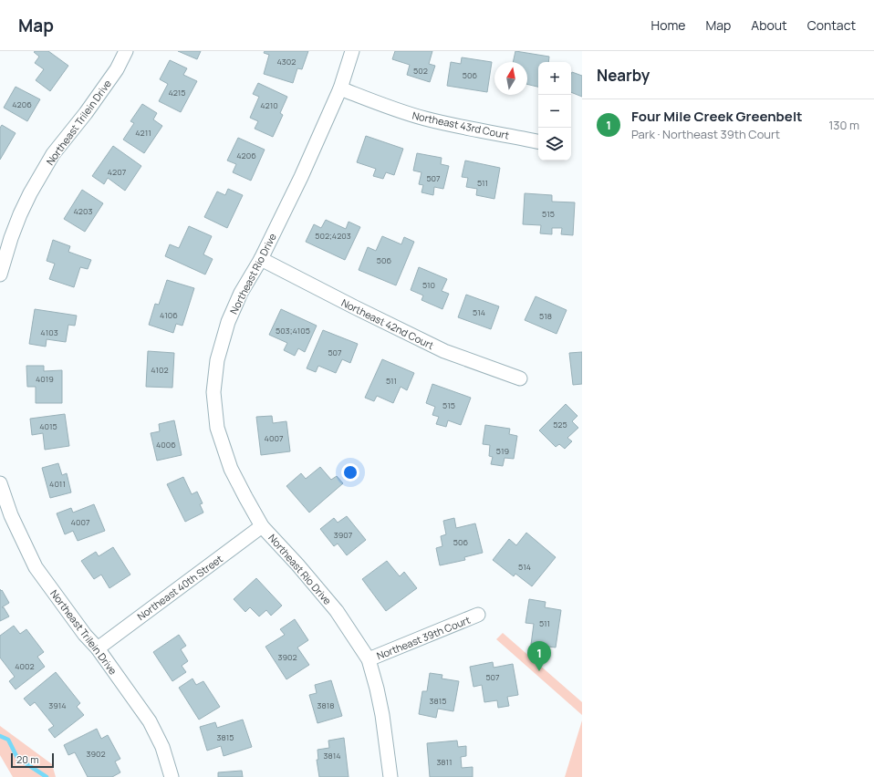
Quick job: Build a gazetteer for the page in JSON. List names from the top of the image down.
{
  "streets": {
    "street": [
      "Northeast Trilein Drive",
      "Northeast 43rd Court",
      "Northeast Rio Drive",
      "Northeast 42nd Court",
      "Northeast 40th Street",
      "Northeast 39th Court"
    ]
  },
  "crossings": [
    ["Northeast Trilein Drive", "Northeast 40th Street"],
    ["Northeast 43rd Court", "Northeast Rio Drive"],
    ["Northeast Rio Drive", "Northeast 42nd Court"],
    ["Northeast Rio Drive", "Northeast 40th Street"],
    ["Northeast Rio Drive", "Northeast 39th Court"]
  ],
  "house_numbers": [
    "4302",
    "502",
    "506",
    "4215",
    "4206",
    "4210",
    "4211",
    "4206",
    "4207",
    "507",
    "511",
    "4203",
    "515",
    "502;4203",
    "506",
    "510",
    "514",
    "4106",
    "518",
    "503;4105",
    "4103",
    "507",
    "4102",
    "4019",
    "511",
    "515",
    "525",
    "4015",
    "4007",
    "4006",
    "519",
    "4011",
    "4007",
    "3907",
    "506",
    "514",
    "511",
    "3902",
    "4002",
    "507",
    "3815",
    "3914",
    "3818",
    "3815",
    "3902",
    "3814",
    "3811"
  ],
  "scale_bar": "20 m",
  "north": "top",
  "page": {
    "header": "Map",
    "nav": [
      "Home",
      "Map",
      "About",
      "Contact"
    ],
    "heading": "Nearby",
    "map_buttons": ["+", "−"],
    "list": [
      {
        "mark": "1",
        "name": "Four Mile Creek Greenbelt",
        "note": "Park · Northeast 39th Court",
        "value": "130 m"
      }
    ],
    "pins": "1",
    "scale": "20 m"
  }
}
